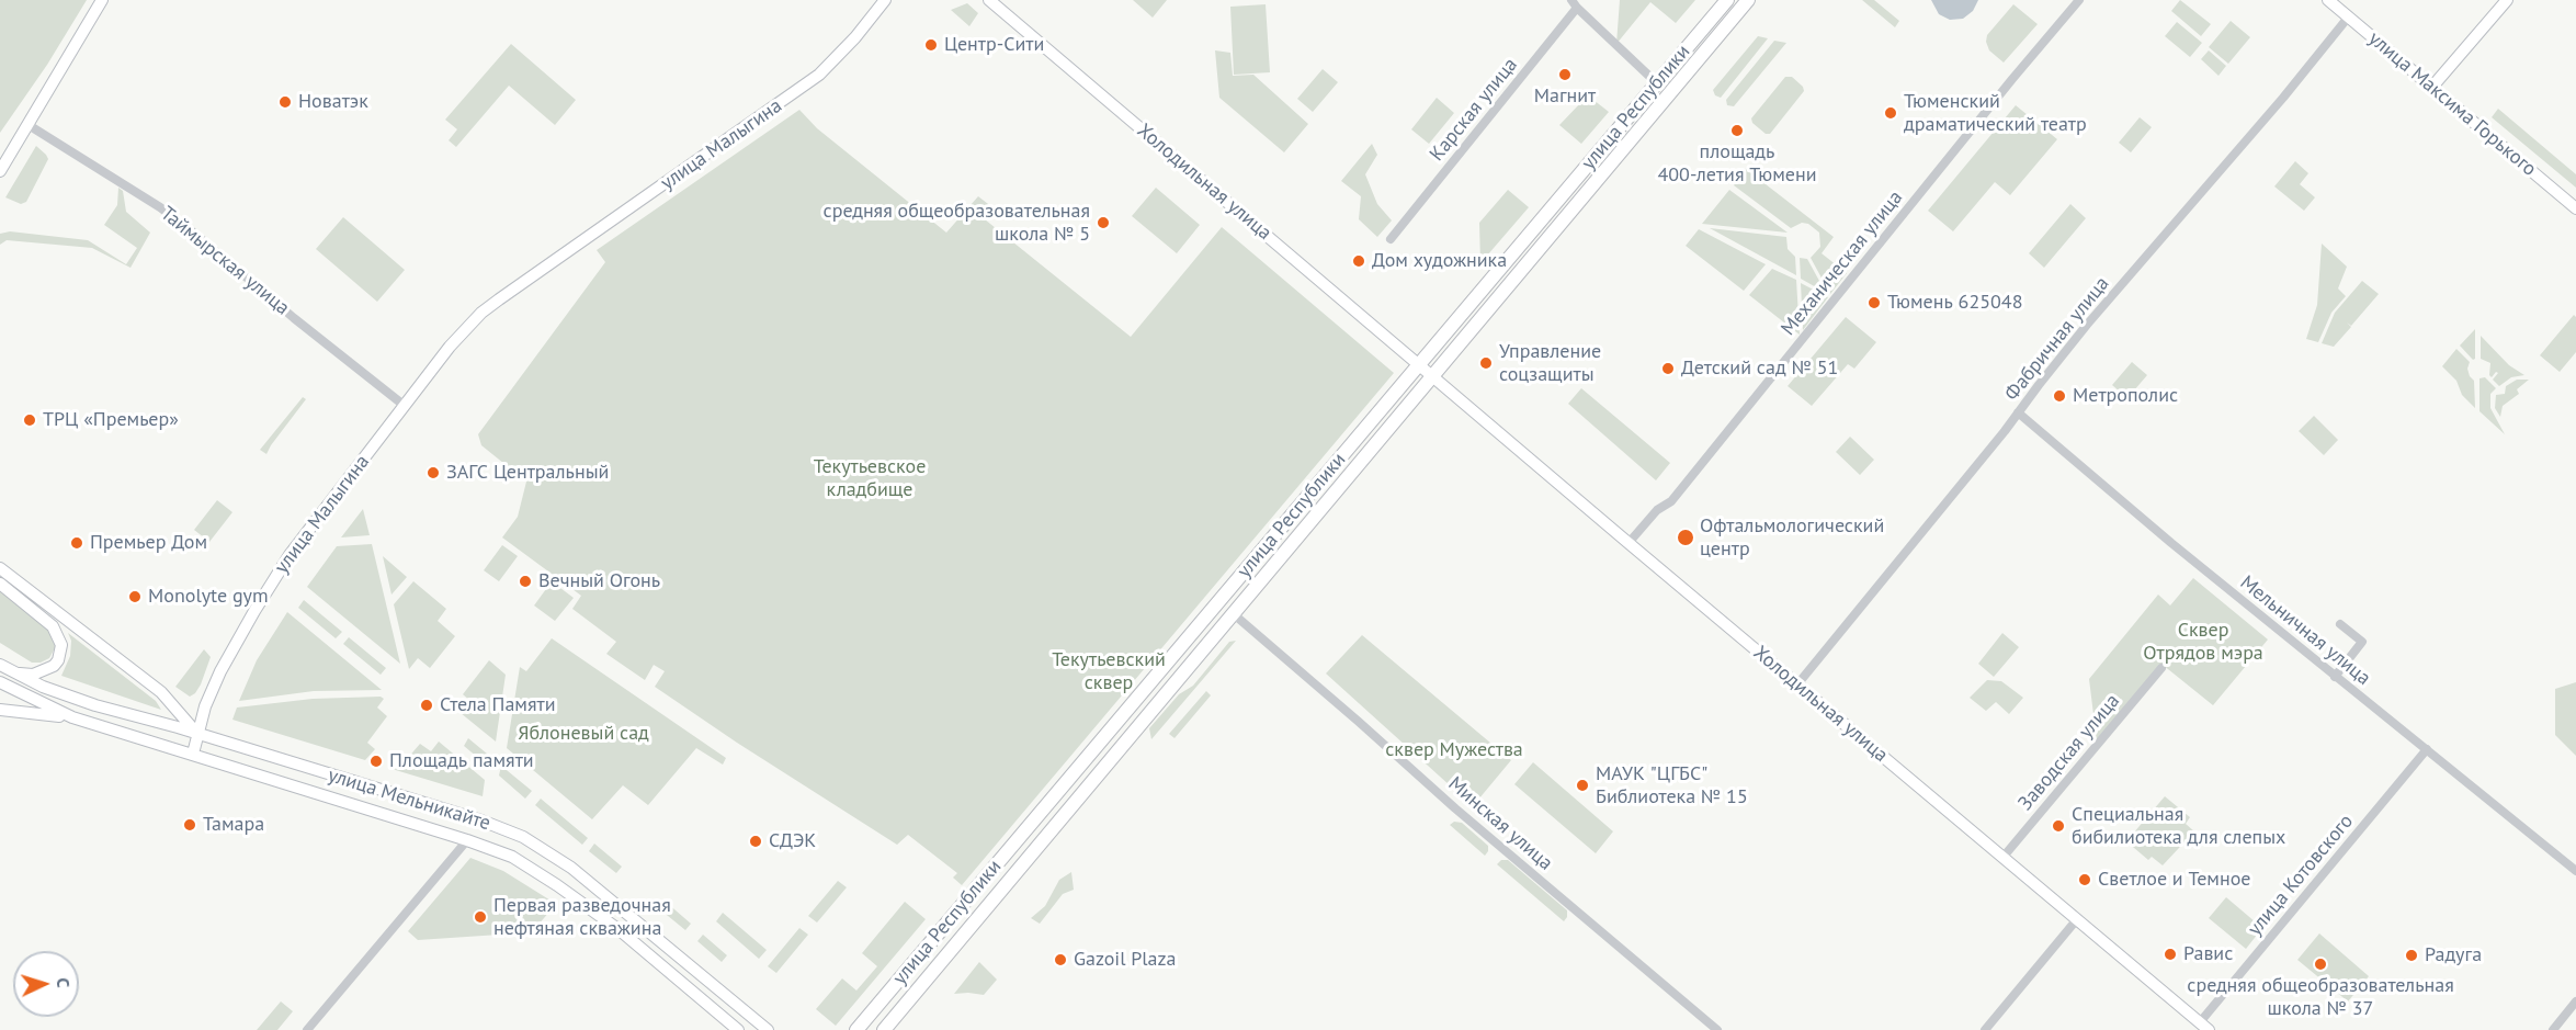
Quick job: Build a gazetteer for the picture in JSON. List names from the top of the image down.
{
  "streets": {
    "main road": ["улица Республики"],
    "street": [
      "улица Максима Горького",
      "Карская улица",
      "улица Малыгина",
      "Холодильная улица",
      "Таймырская улица",
      "Механическая улица",
      "Фабричная улица",
      "Мельничная улица",
      "Заводская улица",
      "улица Мельникайте",
      "Минская улица",
      "улица Котовского"
    ]
  },
  "crossings": [
    ["улица Максима Горького", "Фабричная улица"],
    ["улица Республики", "Холодильная улица"],
    ["улица Республики", "Минская улица"],
    ["улица Малыгина", "Таймырская улица"],
    ["улица Малыгина", "улица Мельникайте"],
    ["Холодильная улица", "Механическая улица"],
    ["Холодильная улица", "Фабричная улица"],
    ["Холодильная улица", "Заводская улица"],
    ["Холодильная улица", "улица Котовского"],
    ["Фабричная улица", "Мельничная улица"],
    ["Мельничная улица", "улица Котовского"]
  ],
  "parks": [
    "Текутьевское кладбище",
    "Сквер Отрядов мэра",
    "Текутьевский сквер",
    "Яблоневый сад",
    "сквер Мужества"
  ],
  "places": [
    "Центр-Сити",
    "Магнит",
    "Новатэк",
    "Тюменский драматический театр",
    "площадь 400-летия Тюмени",
    "средняя общеобразовательная школа № 5",
    "Дом художника",
    "Тюмень 625048",
    "Управление соцзащиты",
    "Детский сад № 51",
    "Метрополис",
    "ТРЦ «Премьер»",
    "ЗАГС Центральный",
    "Офтальмологический центр",
    "Премьер Дом",
    "Вечный Огонь",
    "Monolyte gym",
    "Стела Памяти",
    "Площадь памяти",
    "МАУК \"ЦГБС\" Библиотека № 15",
    "Тамара",
    "Специальная бибилиотека для слепых",
    "СДЭК",
    "Светлое и Темное",
    "Первая разведочная нефтяная скважина",
    "Равис",
    "Радуга",
    "Gazoil Plaza",
    "средняя общеобразовательная школа № 37"
  ],
  "north": "right"
}
